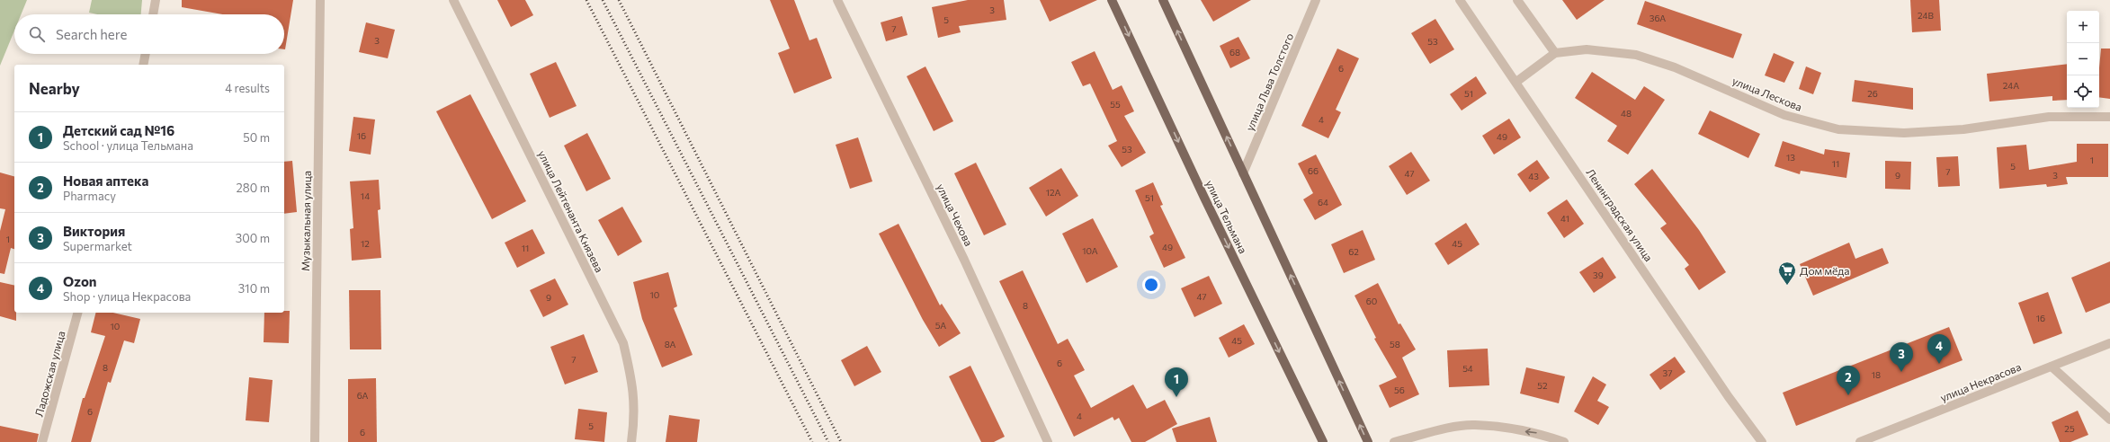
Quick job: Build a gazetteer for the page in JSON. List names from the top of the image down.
{
  "streets": {
    "main road": ["улица Тельмана"],
    "street": [
      "улица Льва Толстого",
      "улица Лескова",
      "улица Лейтенанта Князева",
      "улица Чехова",
      "Ленинградская улица",
      "Музыкальная улица",
      "Ладожская улица",
      "улица Некрасова"
    ]
  },
  "places": {
    "supermarket": ["Дом мёда"]
  },
  "house_numbers": [
    "3",
    "24В",
    "36А",
    "5",
    "7",
    "3",
    "53",
    "68",
    "6",
    "24А",
    "51",
    "26",
    "55",
    "48",
    "4",
    "16",
    "49",
    "53",
    "13",
    "1",
    "11",
    "5",
    "66",
    "7",
    "47",
    "9",
    "3",
    "43",
    "12А",
    "14",
    "51",
    "64",
    "41",
    "1",
    "12",
    "45",
    "49",
    "11",
    "10А",
    "62",
    "39",
    "10",
    "47",
    "9",
    "60",
    "8",
    "16",
    "5А",
    "10",
    "45",
    "8А",
    "58",
    "7",
    "6",
    "8",
    "54",
    "37",
    "18",
    "52",
    "56",
    "6А",
    "6",
    "4",
    "5",
    "25",
    "6"
  ],
  "page": {
    "map_buttons": ["+", "−"],
    "search": "Search here",
    "heading": ["Nearby", "4 results"],
    "list": [
      {
        "mark": "1",
        "name": "Детский сад №16",
        "note": "School · улица Тельмана",
        "value": "50 m"
      },
      {
        "mark": "2",
        "name": "Новая аптека",
        "note": "Pharmacy",
        "value": "280 m"
      },
      {
        "mark": "3",
        "name": "Виктория",
        "note": "Supermarket",
        "value": "300 m"
      },
      {
        "mark": "4",
        "name": "Ozon",
        "note": "Shop · улица Некрасова",
        "value": "310 m"
      }
    ],
    "pins": [
      "4",
      "3",
      "2",
      "1"
    ]
  }
}
